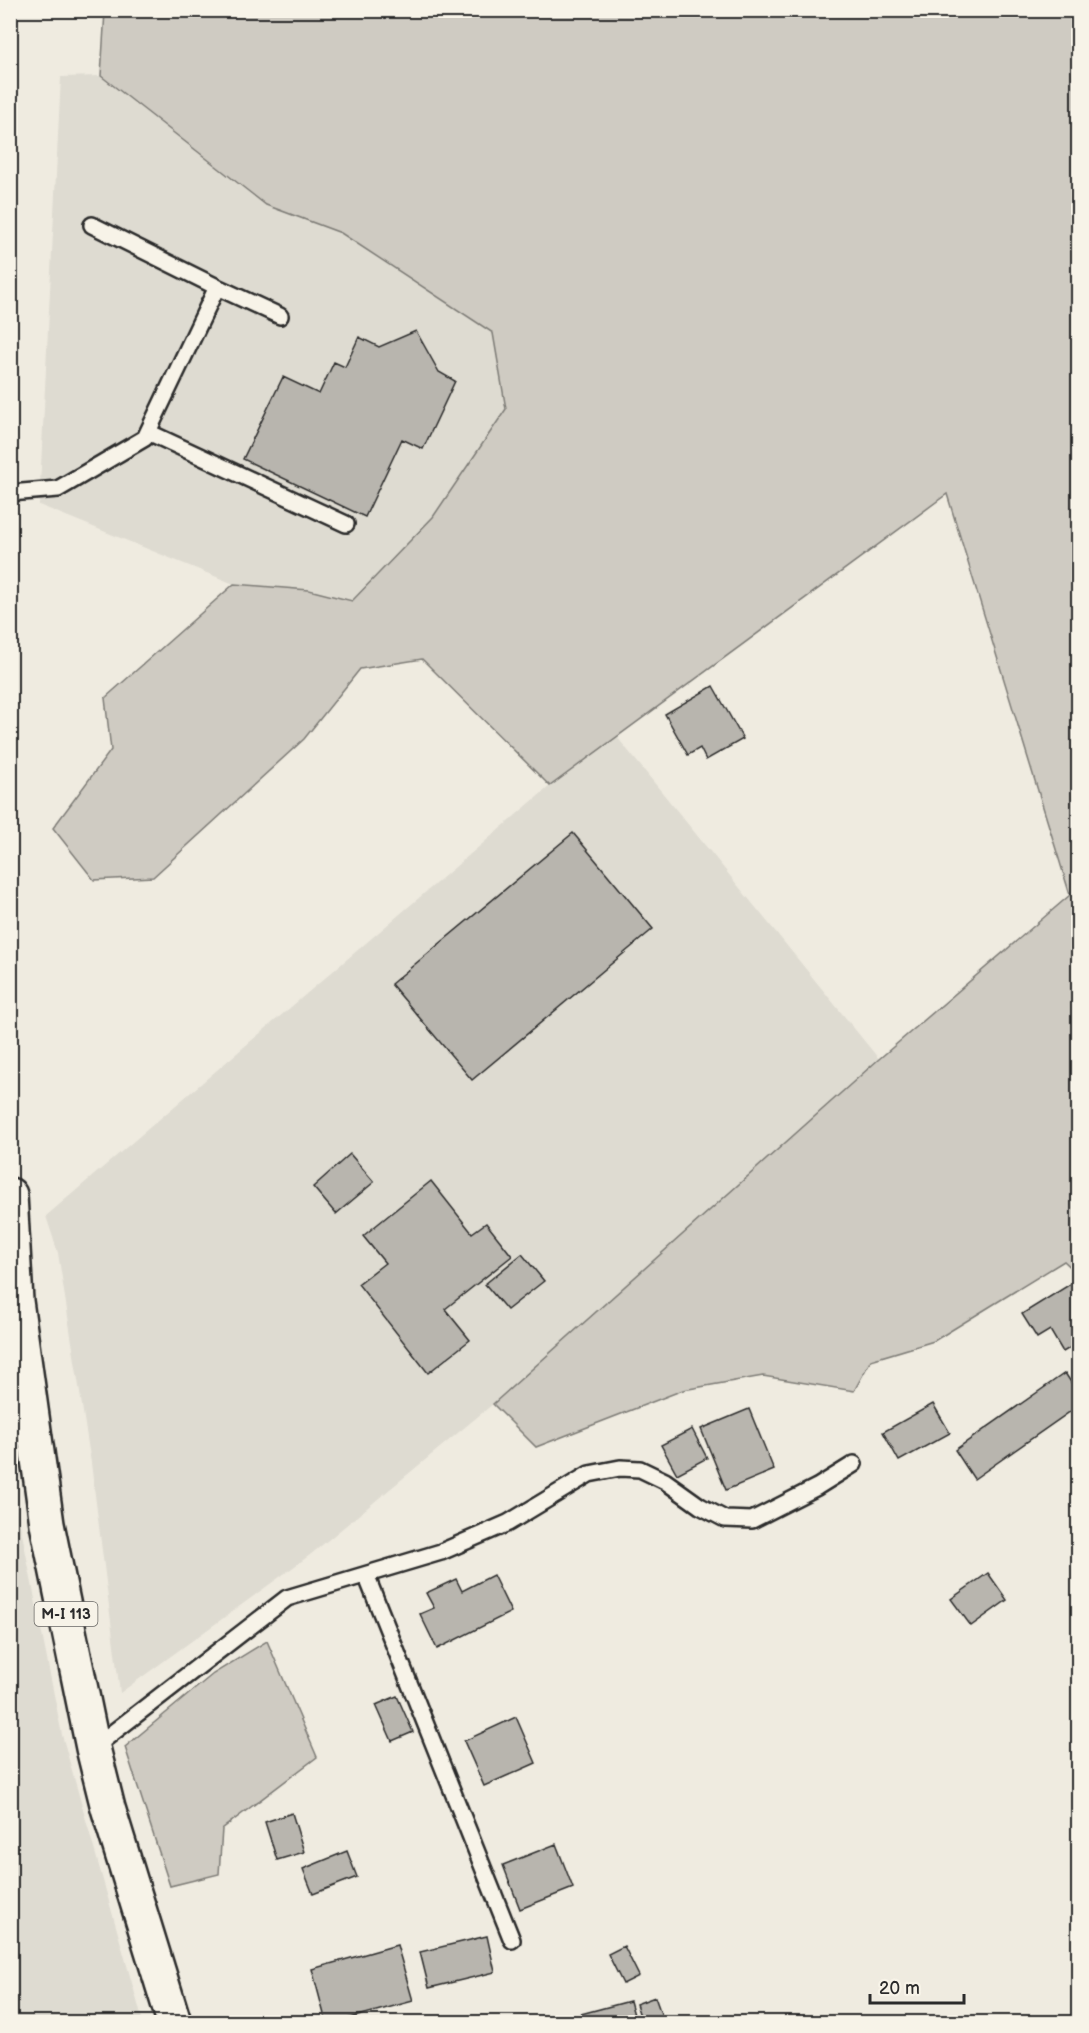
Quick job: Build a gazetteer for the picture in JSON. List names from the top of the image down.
{
  "streets": {
    "main road": ["M-I 113"]
  },
  "scale_bar": "20 m"
}
